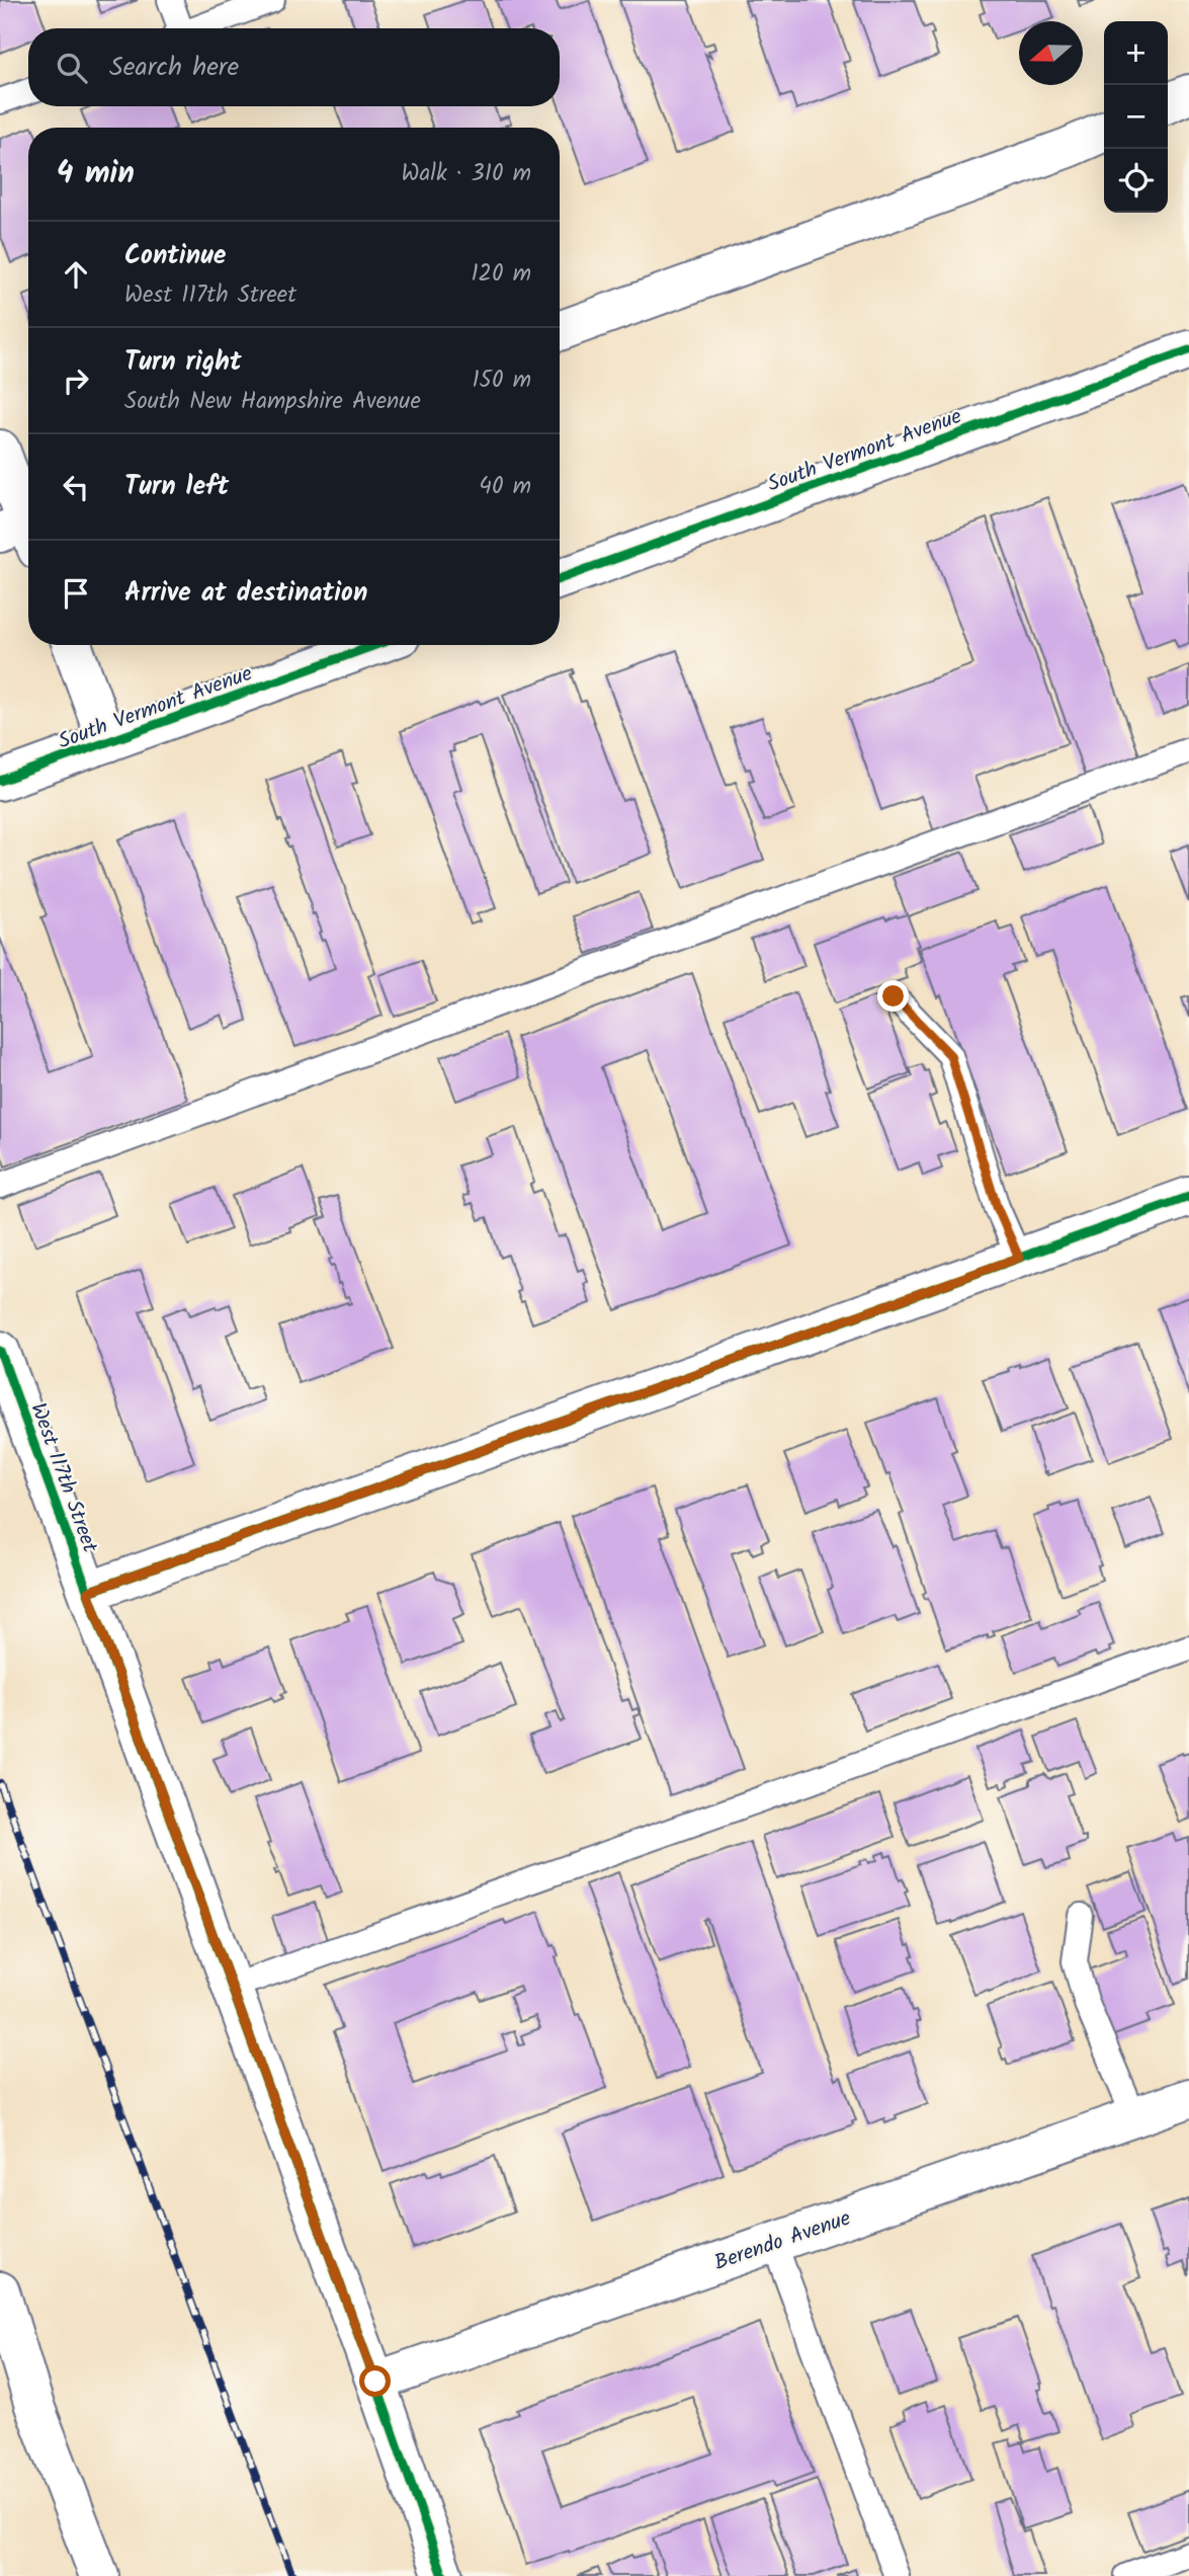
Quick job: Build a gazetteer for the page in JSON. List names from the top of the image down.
{
  "streets": {
    "main road": ["South Vermont Avenue", "West 117th Street", "Berendo Avenue"]
  },
  "crossings": [
    ["West 117th Street", "Berendo Avenue"]
  ],
  "north": "left",
  "page": {
    "map_buttons": ["+", "−"],
    "search": "Search here",
    "heading": ["4 min", "Walk · 310 m"],
    "list": [
      ["Continue", "West 117th Street", "120 m"],
      ["Turn right", "South New Hampshire Avenue", "150 m"],
      ["Turn left", "40 m"],
      "Arrive at destination"
    ]
  }
}
